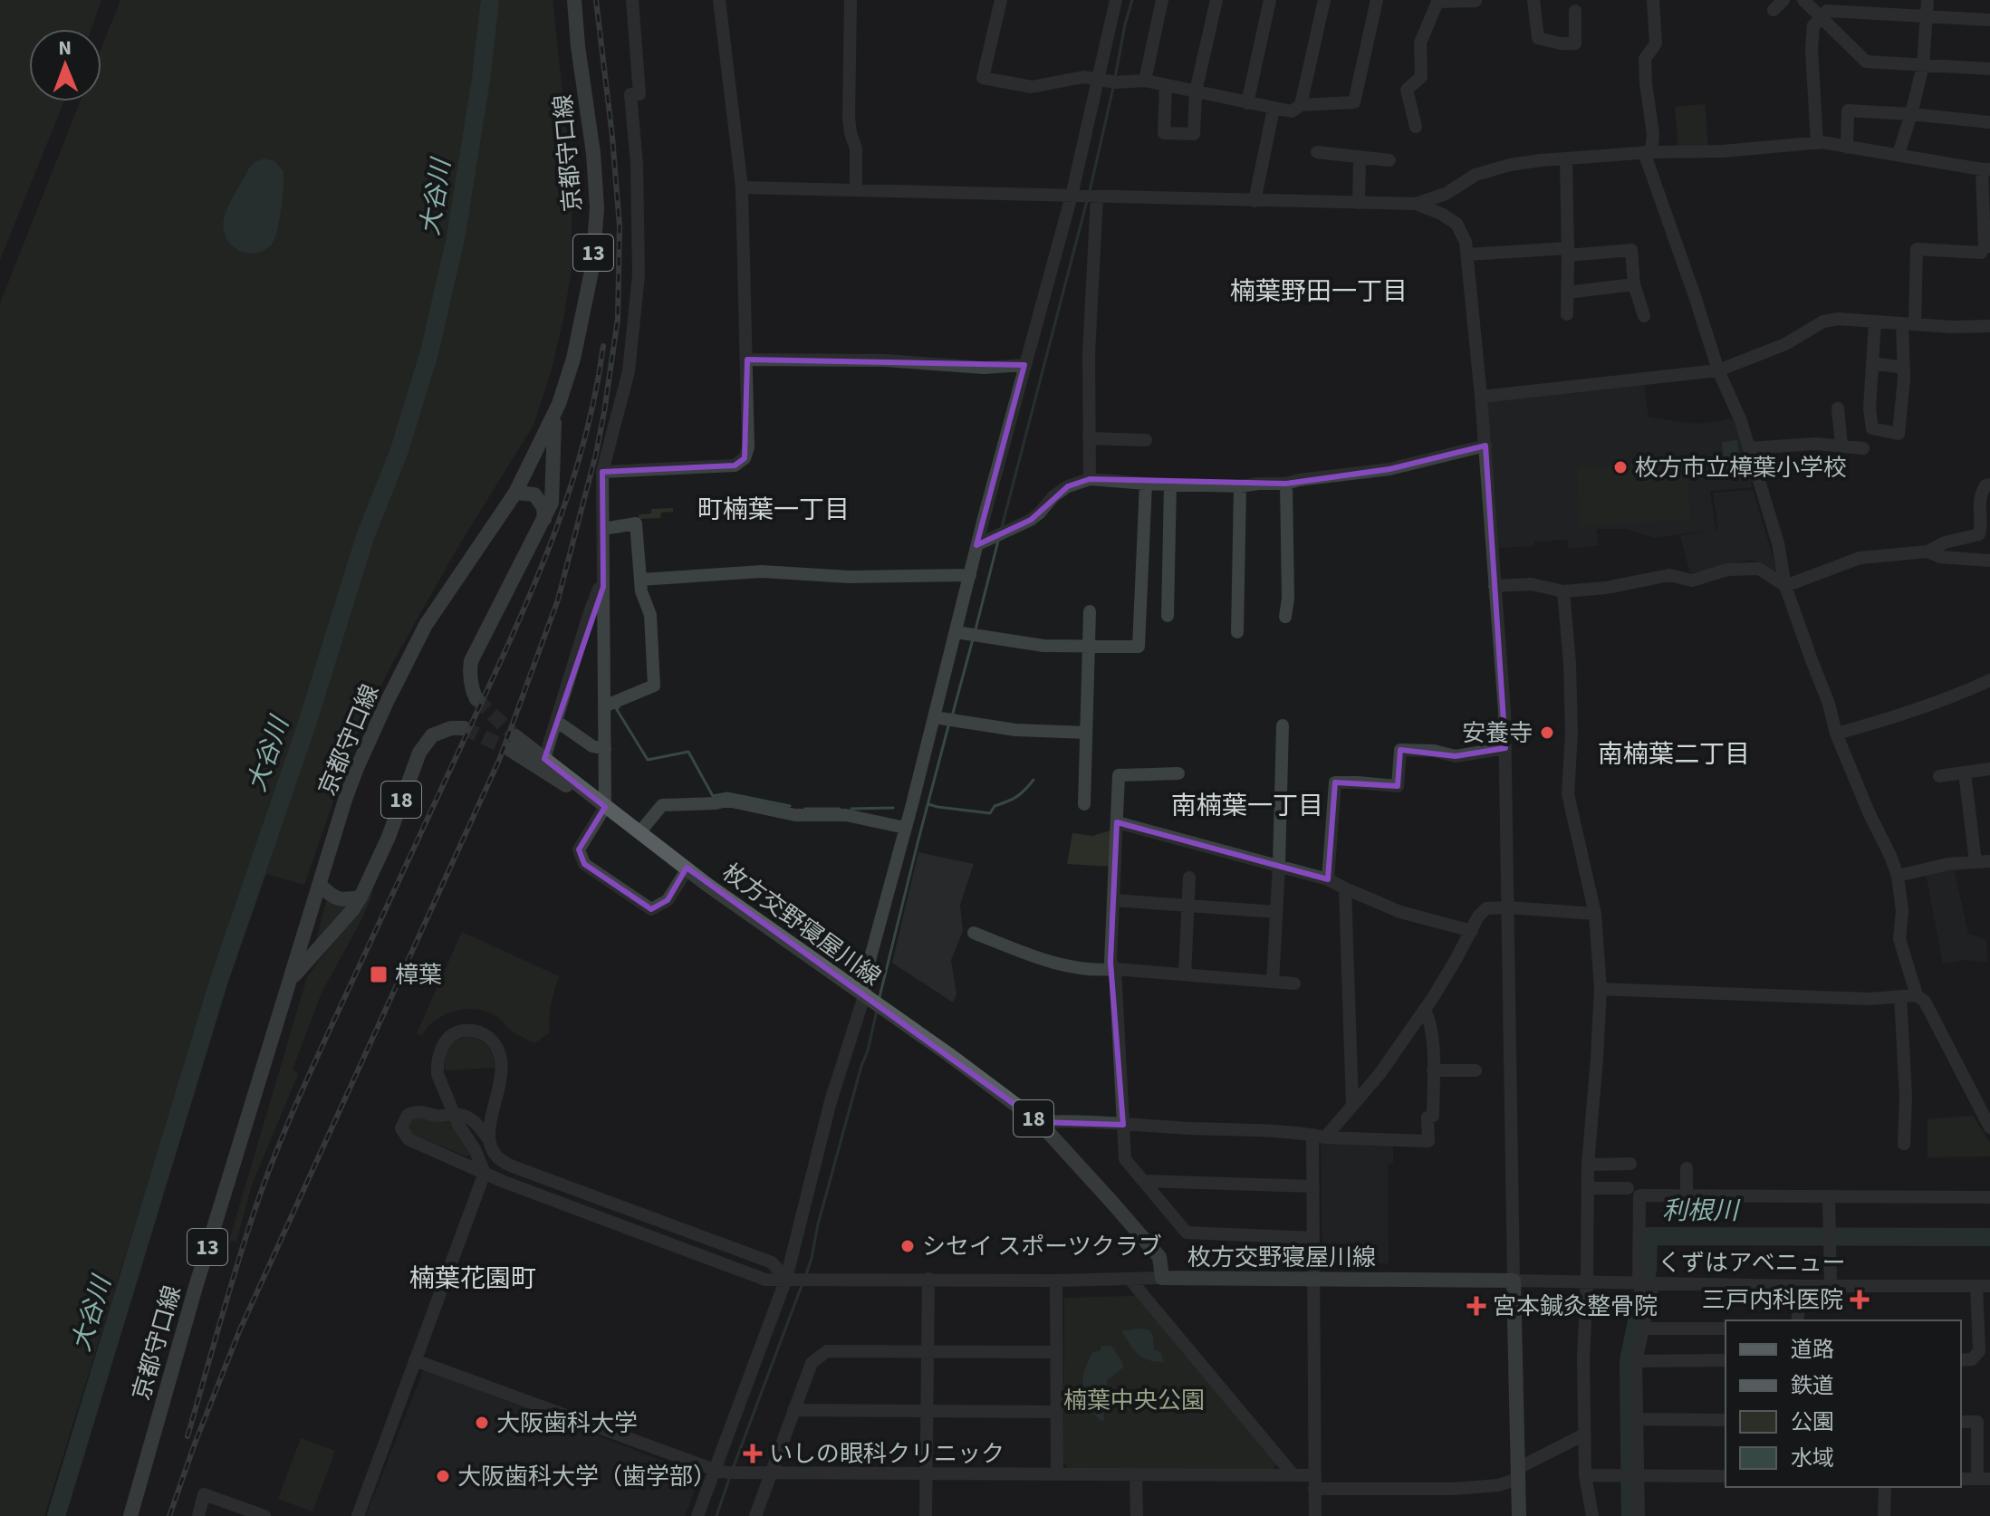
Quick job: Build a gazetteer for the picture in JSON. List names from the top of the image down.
{
  "streets": {
    "main road": [
      "京都守口線",
      "13",
      "18",
      "枚方交野寝屋川線"
    ],
    "street": ["くずはアベニュー"]
  },
  "crossings": [
    ["京都守口線", "18"],
    ["枚方交野寝屋川線", "くずはアベニュー"]
  ],
  "districts": [
    "楠葉野田一丁目",
    "町楠葉一丁目",
    "南楠葉二丁目",
    "南楠葉一丁目",
    "楠葉花園町"
  ],
  "water": ["大谷川", "利根川"],
  "parks": ["楠葉中央公園"],
  "places": {
    "other": [
      "枚方市立樟葉小学校",
      "安養寺",
      "シセイ スポーツクラブ",
      "大阪歯科大学",
      "大阪歯科大学（歯学部）"
    ],
    "transit": ["樟葉"],
    "health": ["三戸内科医院", "宮本鍼灸整骨院", "いしの眼科クリニック"]
  },
  "legend": [
    "道路",
    "鉄道",
    "公園",
    "水域"
  ],
  "north": "top"
}
